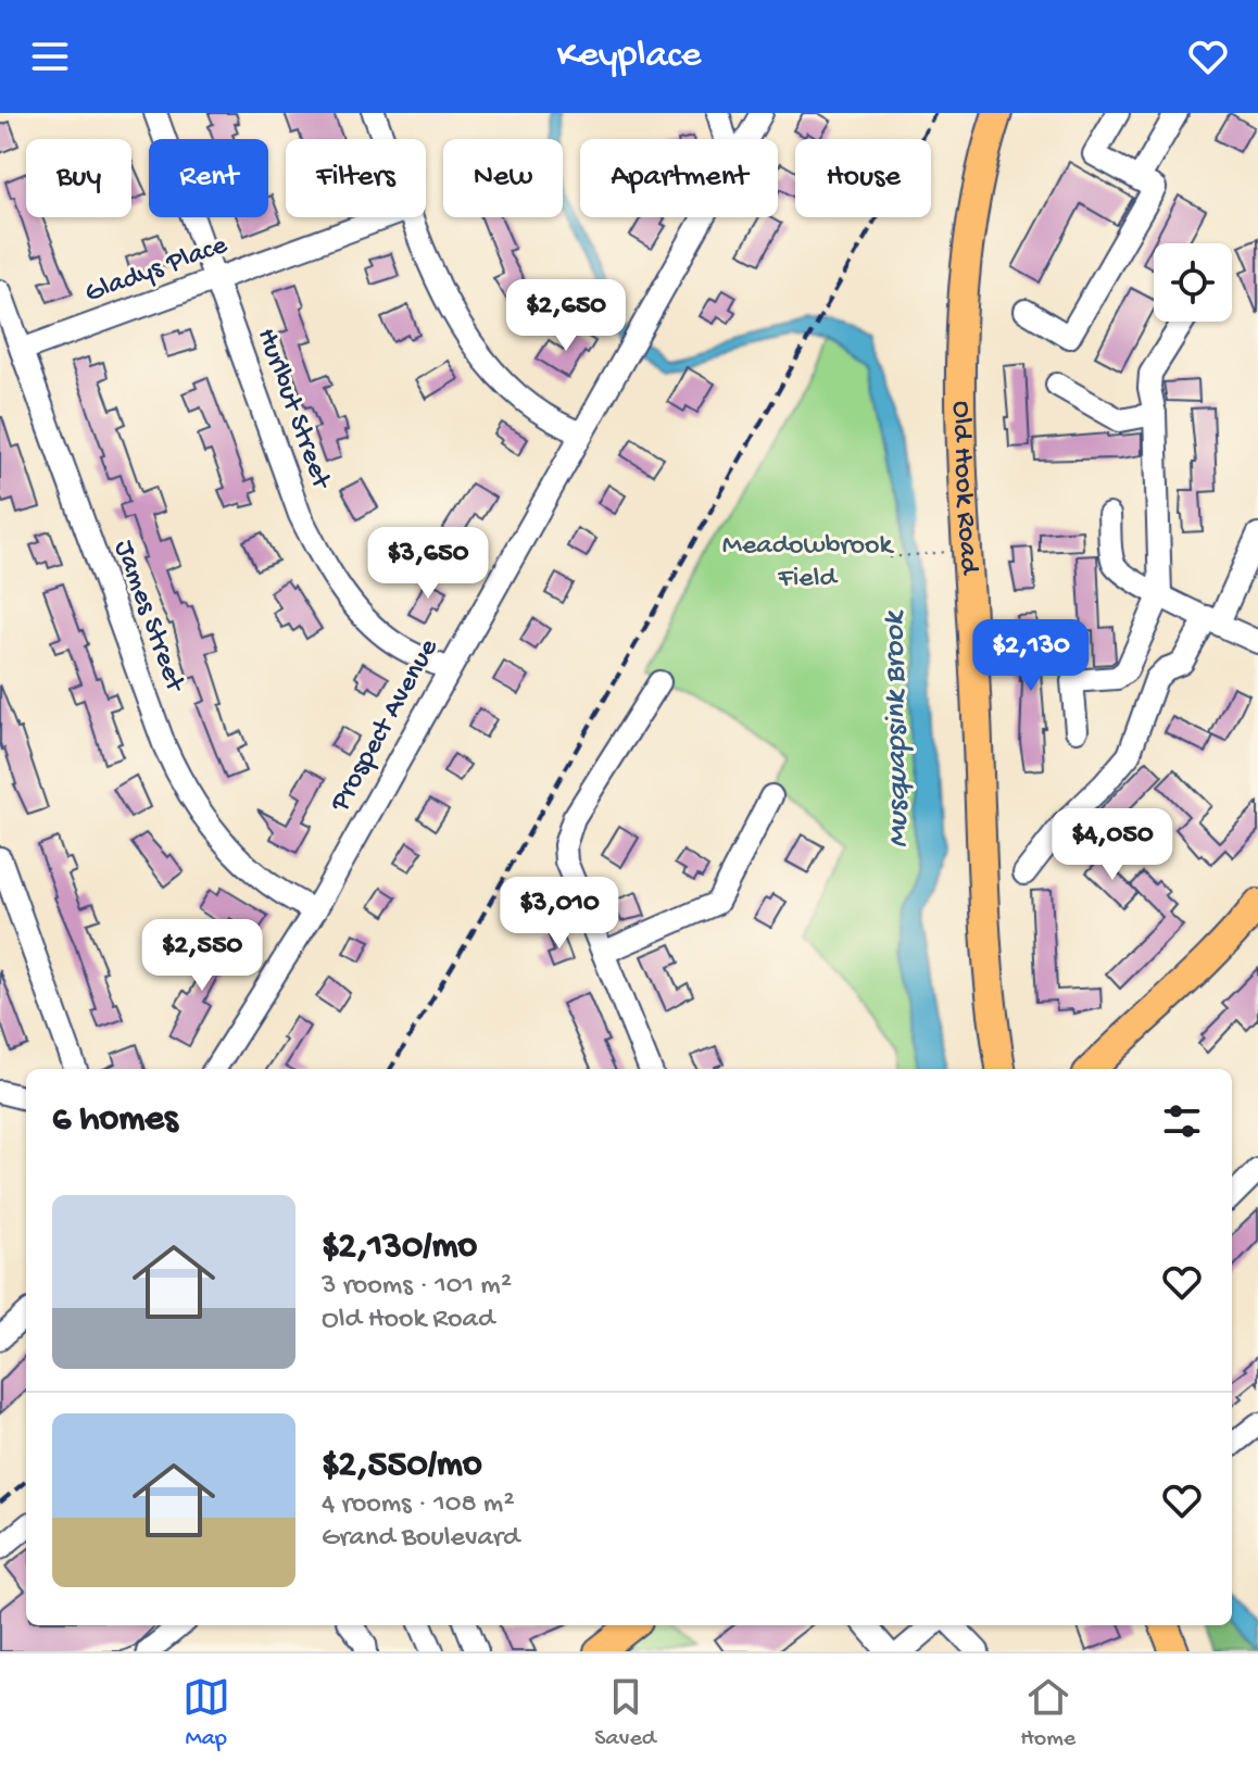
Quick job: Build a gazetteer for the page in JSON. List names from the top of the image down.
{
  "streets": {
    "main road": ["Old Hook Road"],
    "street": [
      "Gladys Place",
      "Hurlbut Street",
      "James Street",
      "Prospect Avenue"
    ]
  },
  "crossings": [
    ["Gladys Place", "Hurlbut Street"],
    ["Gladys Place", "James Street"],
    ["Hurlbut Street", "Prospect Avenue"],
    ["James Street", "Prospect Avenue"]
  ],
  "water": ["Musquapsink Brook"],
  "parks": ["Meadowbrook Field"],
  "page": {
    "header": "Keyplace",
    "chip": [
      "Buy",
      "Rent",
      "Filters",
      "New",
      "Apartment",
      "House"
    ],
    "price": [
      "$2,650",
      "$3,650",
      "$2,130",
      "$4,050",
      "$3,010",
      "$2,550"
    ],
    "heading": "6 homes",
    "list": [
      {
        "name": "$2,130/mo",
        "note": "3 rooms · 101 m² · Old Hook Road"
      },
      {
        "name": "$2,550/mo",
        "note": "4 rooms · 108 m² · Grand Boulevard"
      }
    ],
    "tabs": ["Map", "Saved", "Home"]
  }
}
